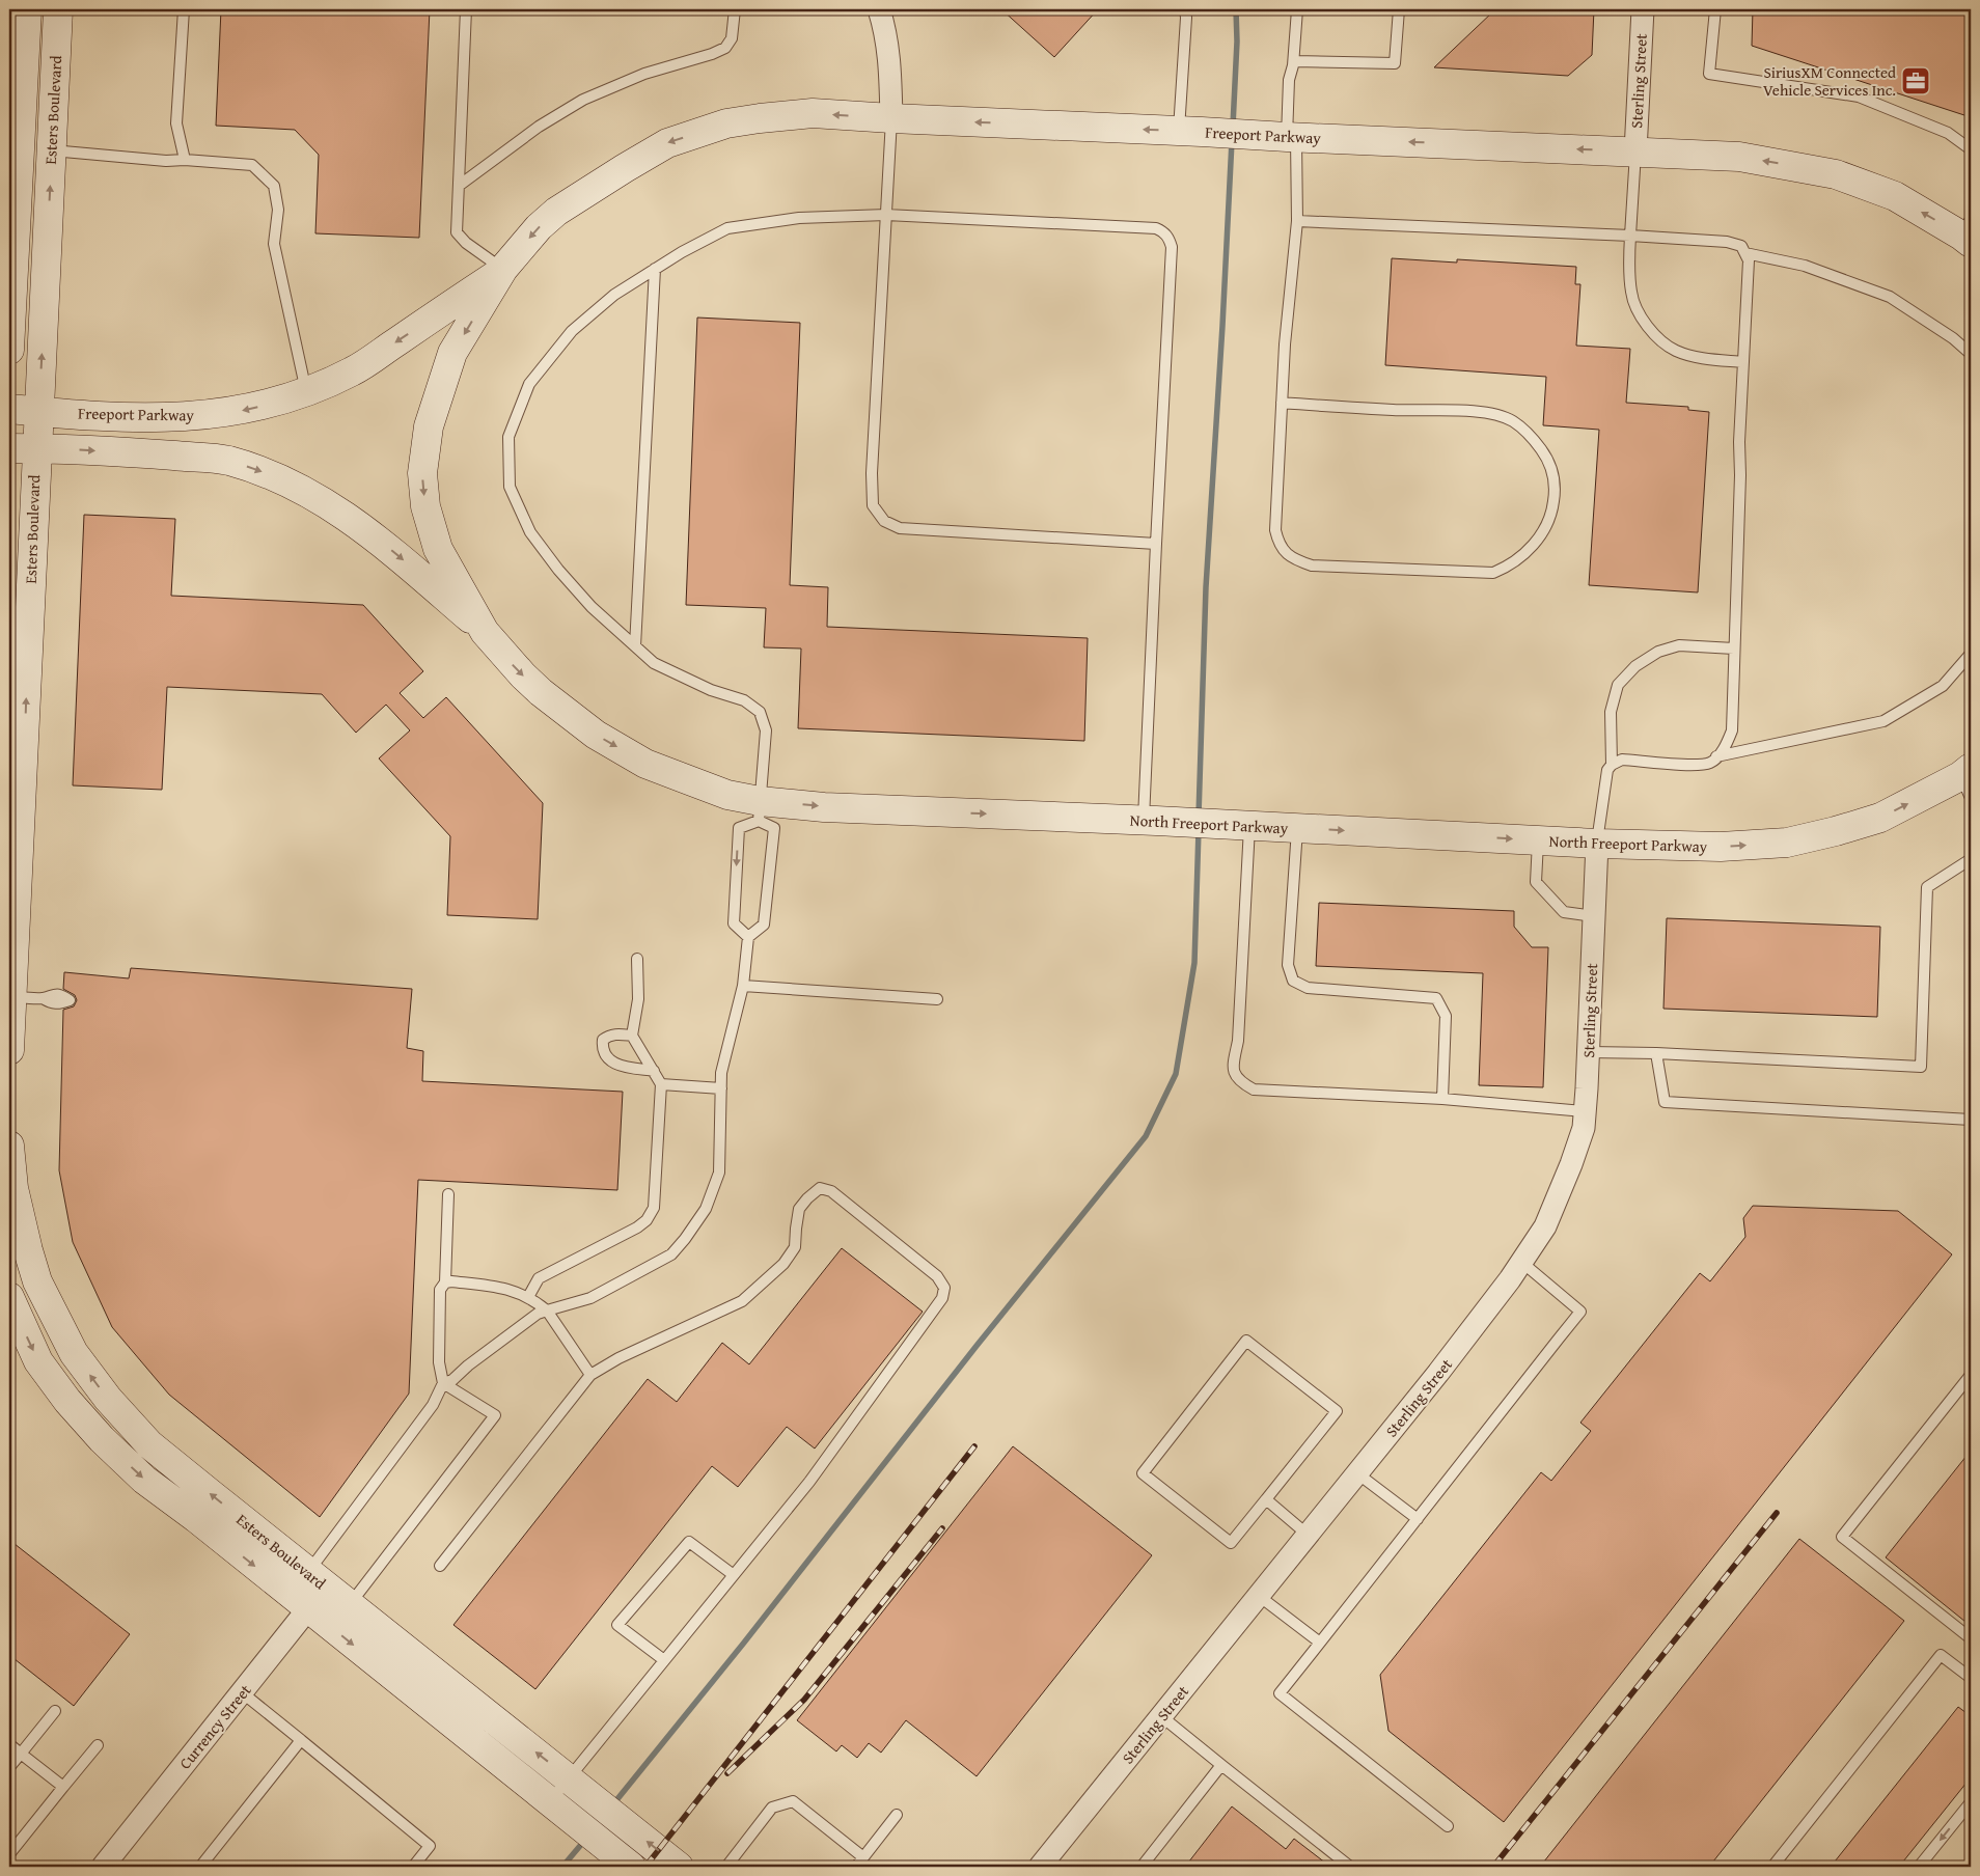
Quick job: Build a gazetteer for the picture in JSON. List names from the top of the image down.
{
  "streets": {
    "main road": ["Esters Boulevard", "Freeport Parkway", "North Freeport Parkway"],
    "street": ["Sterling Street", "Currency Street"]
  },
  "crossings": [
    ["Sterling Street", "Freeport Parkway"],
    ["Sterling Street", "North Freeport Parkway"],
    ["Esters Boulevard", "Freeport Parkway"],
    ["Esters Boulevard", "Currency Street"]
  ],
  "one_way": ["Freeport Parkway", "North Freeport Parkway"],
  "places": {
    "office": ["SiriusXM Connected Vehicle Services Inc."]
  }
}
